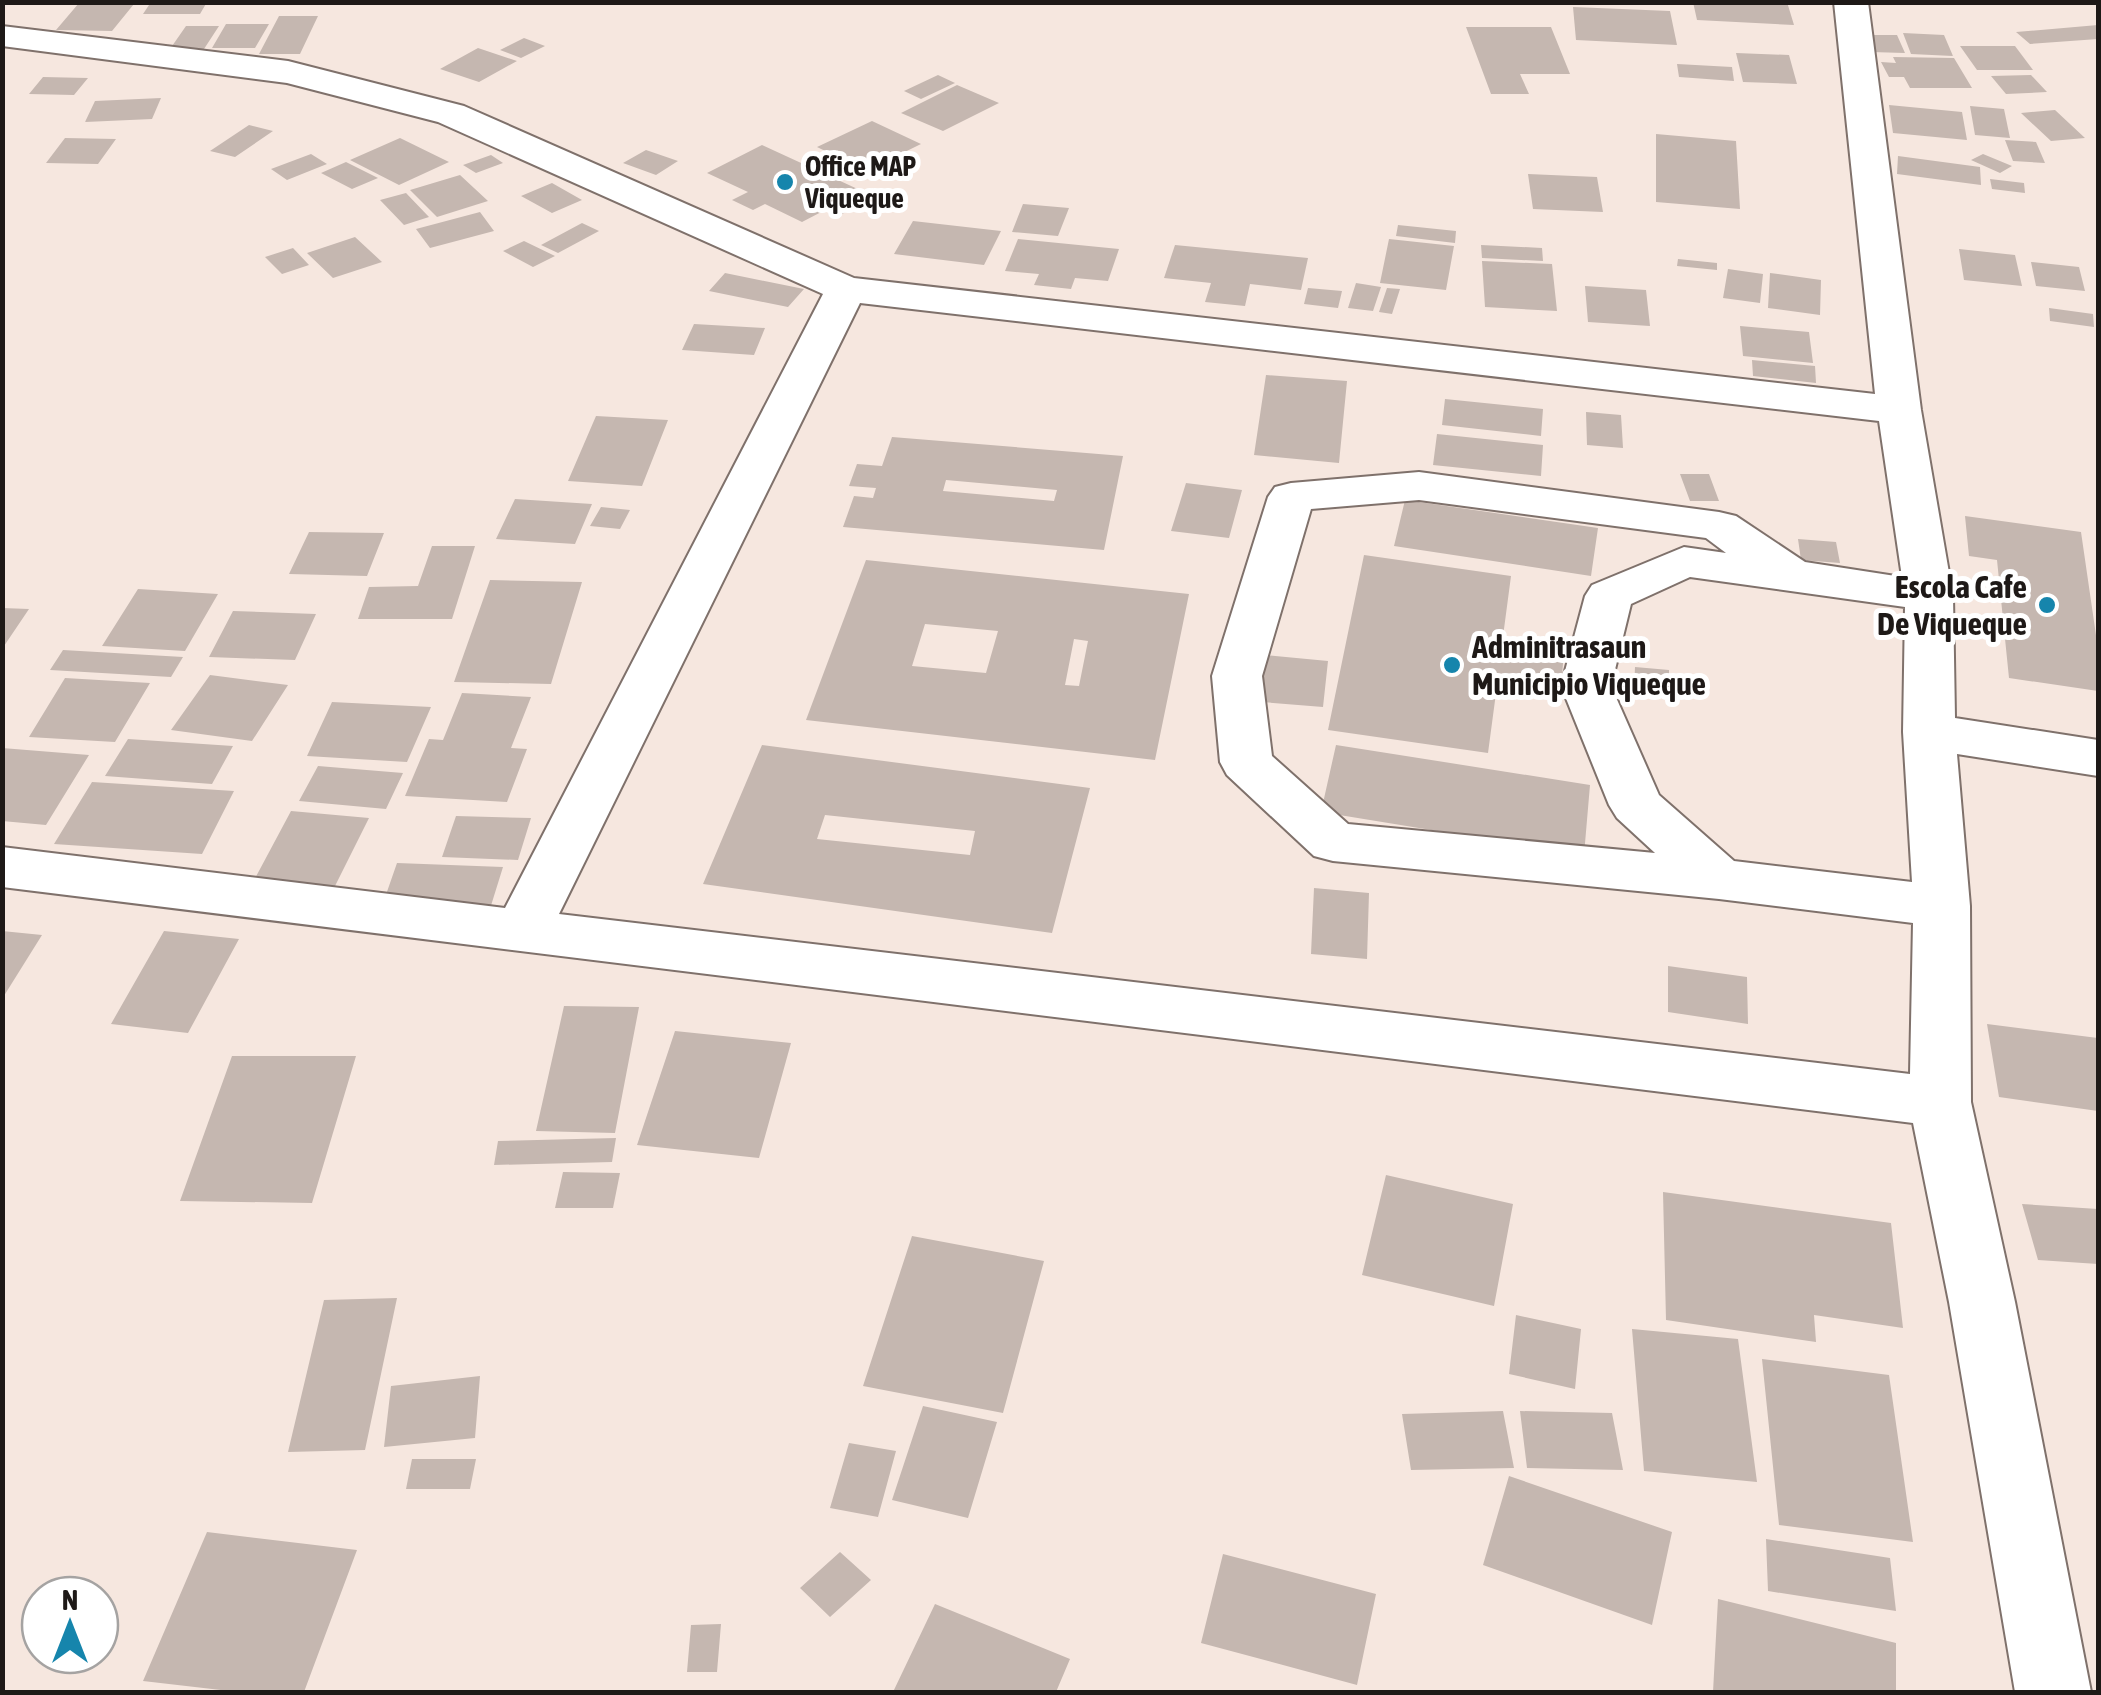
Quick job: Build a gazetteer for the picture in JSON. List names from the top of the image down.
{
  "places": ["Office MAP Viqueque", "Escola Cafe De Viqueque", "Adminitrasaun Municipio Viqueque"],
  "north": "top"
}
